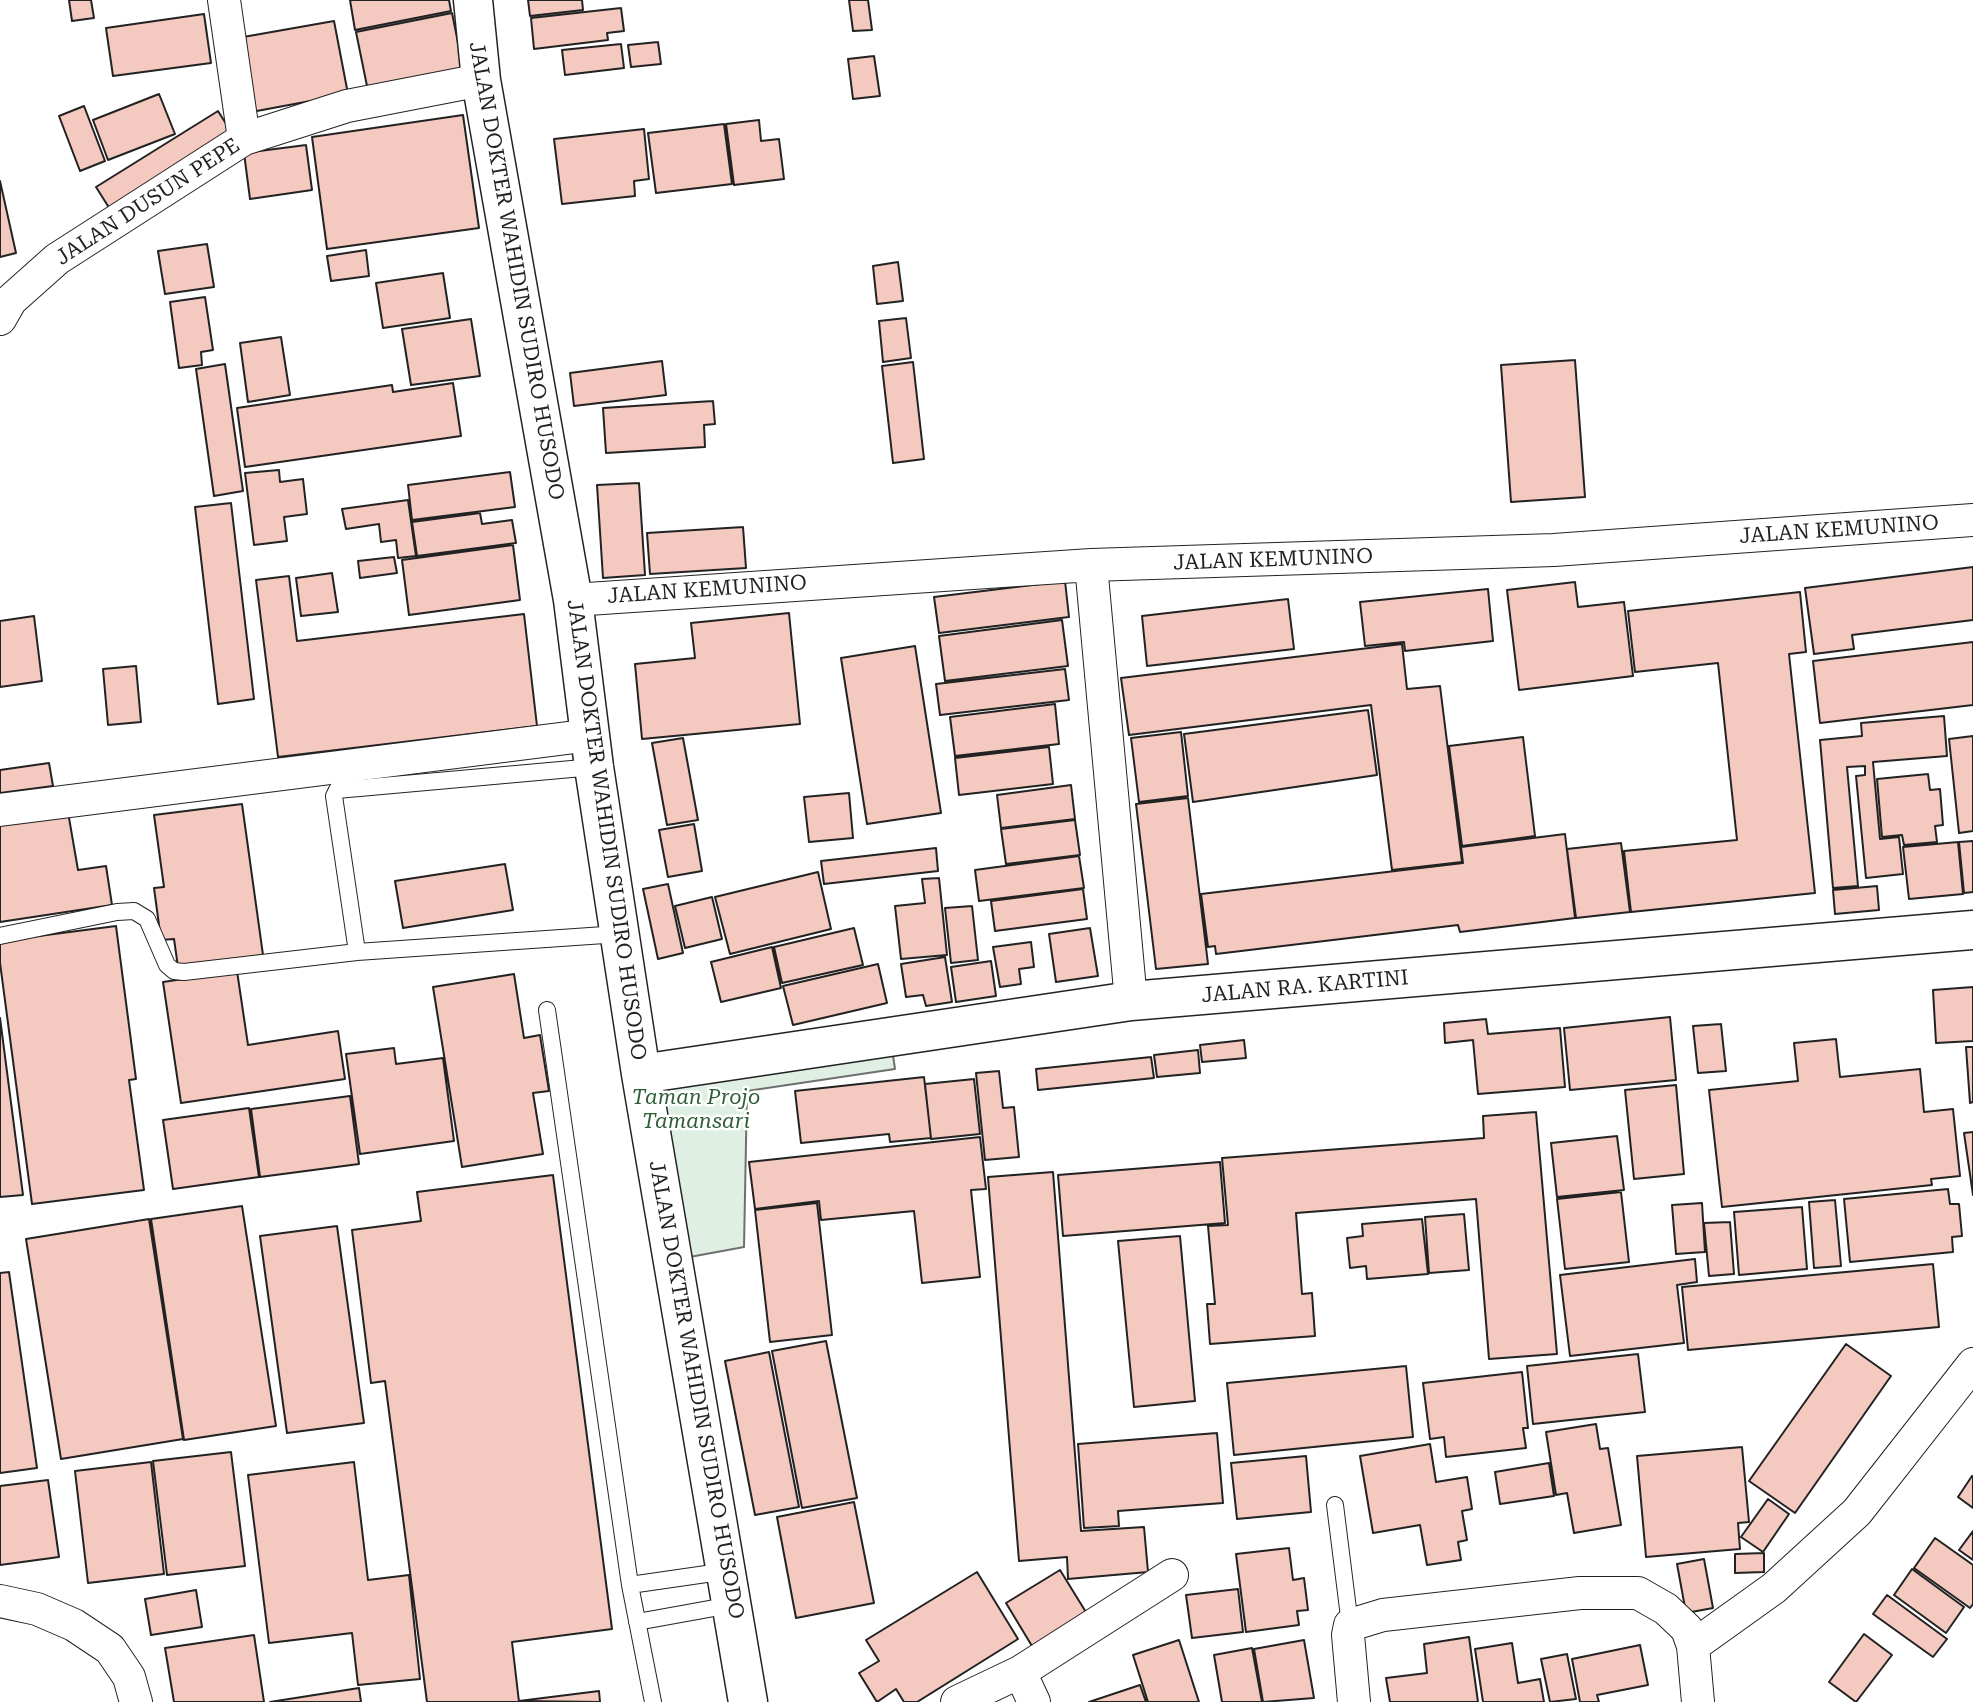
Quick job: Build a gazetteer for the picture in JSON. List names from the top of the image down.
{
  "streets": {
    "main road": ["JALAN DOKTER WAHIDIN SUDIRO HUSODO", "JALAN RA. KARTINI"],
    "street": ["JALAN DUSUN PEPE", "JALAN KEMUNINO"]
  },
  "crossings": [
    ["JALAN DUSUN PEPE", "JALAN DOKTER WAHIDIN SUDIRO HUSODO"],
    ["JALAN DOKTER WAHIDIN SUDIRO HUSODO", "JALAN KEMUNINO"],
    ["JALAN DOKTER WAHIDIN SUDIRO HUSODO", "JALAN RA. KARTINI"]
  ],
  "parks": ["Taman Projo Tamansari"]
}
